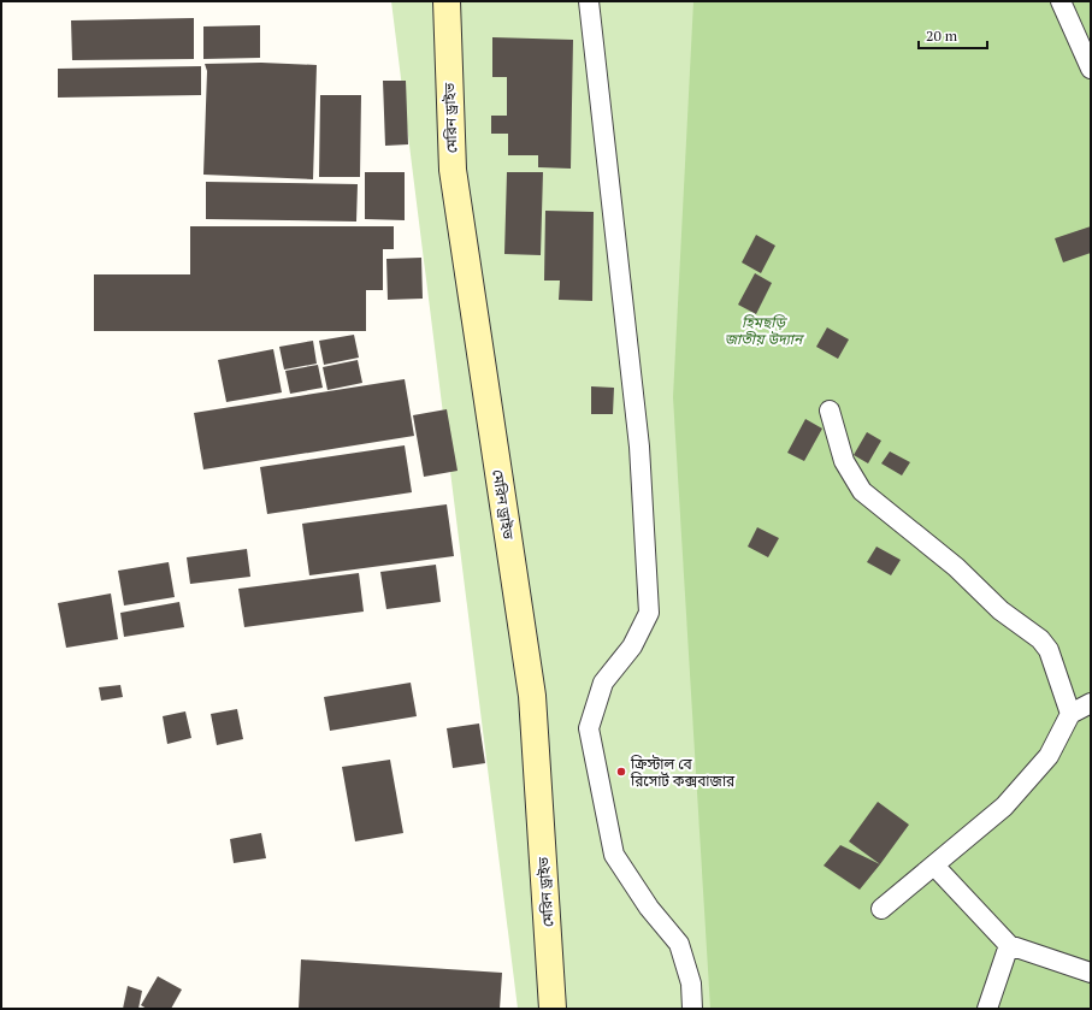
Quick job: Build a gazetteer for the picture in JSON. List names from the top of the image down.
{
  "streets": {
    "main road": ["মেরিন ড্রাইভ"]
  },
  "parks": ["হিমছড়ি জাতীয় উদ্যান"],
  "places": ["ক্রিস্টাল বে রিসোর্ট কক্সবাজার"],
  "scale_bar": "20 m"
}
